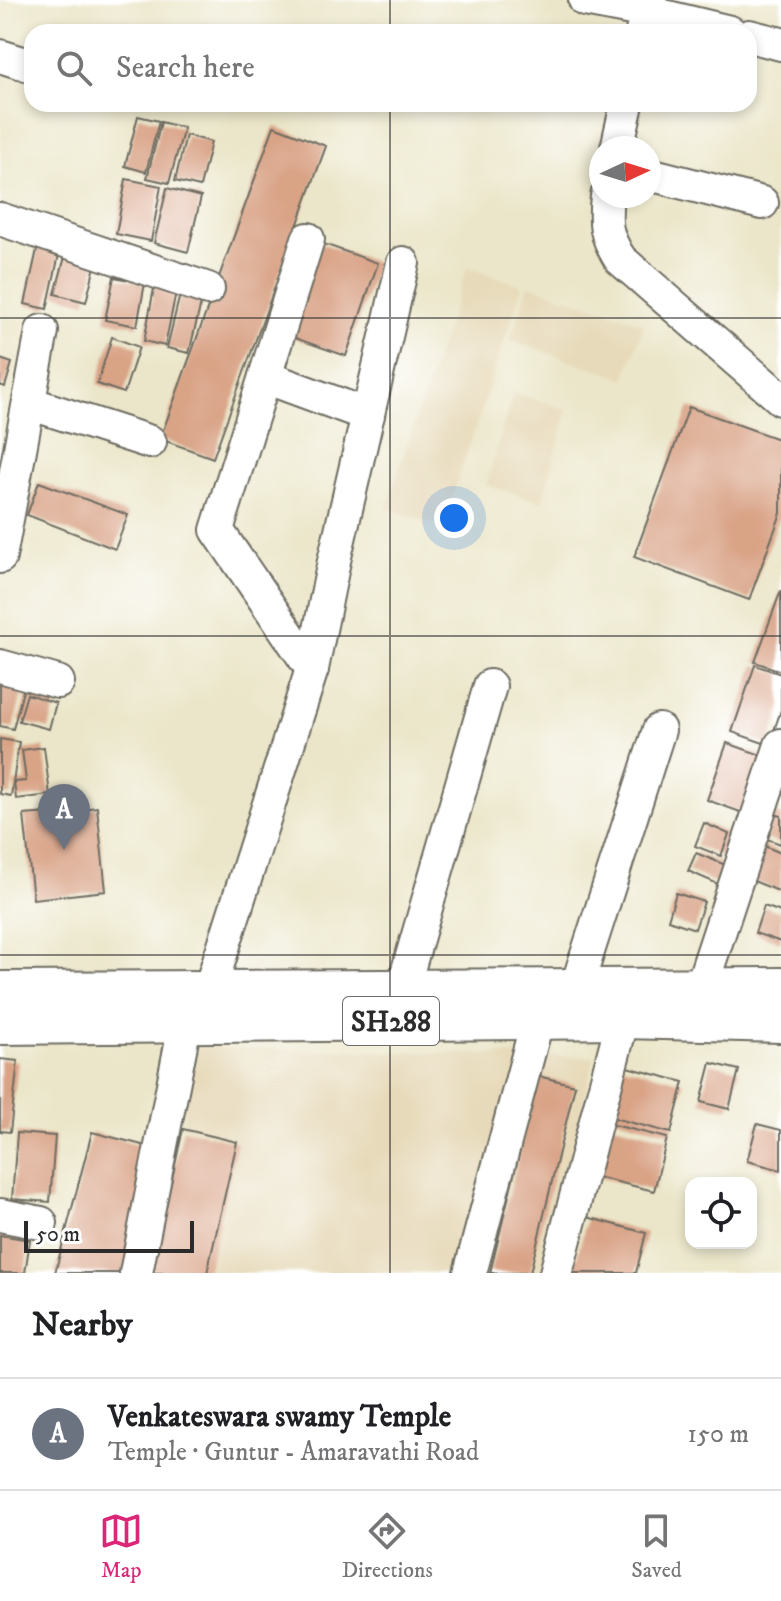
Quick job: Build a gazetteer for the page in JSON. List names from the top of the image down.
{
  "streets": {
    "main road": ["SH288"]
  },
  "scale_bar": "50 m",
  "north": "right",
  "page": {
    "search": "Search here",
    "pins": "A",
    "scale": "50 m",
    "heading": "Nearby",
    "list": [
      {
        "mark": "A",
        "name": "Venkateswara swamy Temple",
        "note": "Temple · Guntur - Amaravathi Road",
        "value": "150 m"
      }
    ],
    "nav": ["Map", "Directions", "Saved"]
  }
}
